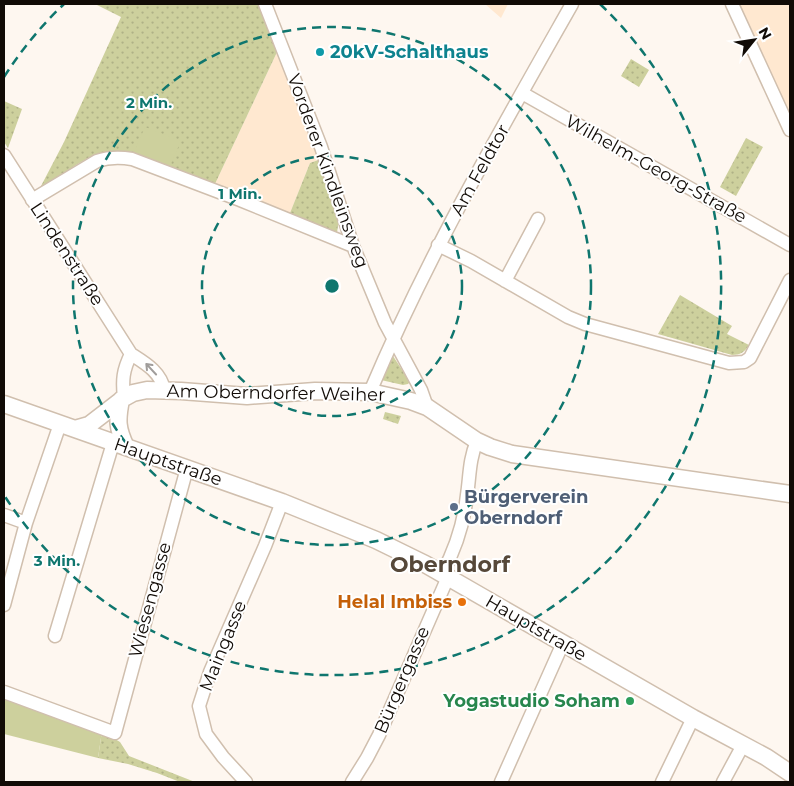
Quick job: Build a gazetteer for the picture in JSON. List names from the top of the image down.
{
  "streets": {
    "main road": ["Am Oberndorfer Weiher", "Hauptstraße"],
    "street": [
      "Wilhelm-Georg-Straße",
      "Am Feldtor",
      "Vorderer Kindleinsweg",
      "Lindenstraße",
      "Wiesengasse",
      "Maingasse",
      "Bürgergasse"
    ]
  },
  "crossings": [
    ["Wilhelm-Georg-Straße", "Am Feldtor"],
    ["Am Feldtor", "Vorderer Kindleinsweg"],
    ["Am Feldtor", "Am Oberndorfer Weiher"],
    ["Lindenstraße", "Am Oberndorfer Weiher"],
    ["Am Oberndorfer Weiher", "Hauptstraße"],
    ["Hauptstraße", "Wiesengasse"],
    ["Hauptstraße", "Maingasse"],
    ["Hauptstraße", "Bürgergasse"]
  ],
  "districts": ["Oberndorf"],
  "places": [
    "20kV-Schalthaus",
    "Bürgerverein Oberndorf",
    "Helal Imbiss",
    "Yogastudio Soham"
  ],
  "north": "top right",
  "rings": ["2 Min.", "1 Min.", "3 Min."]
}
